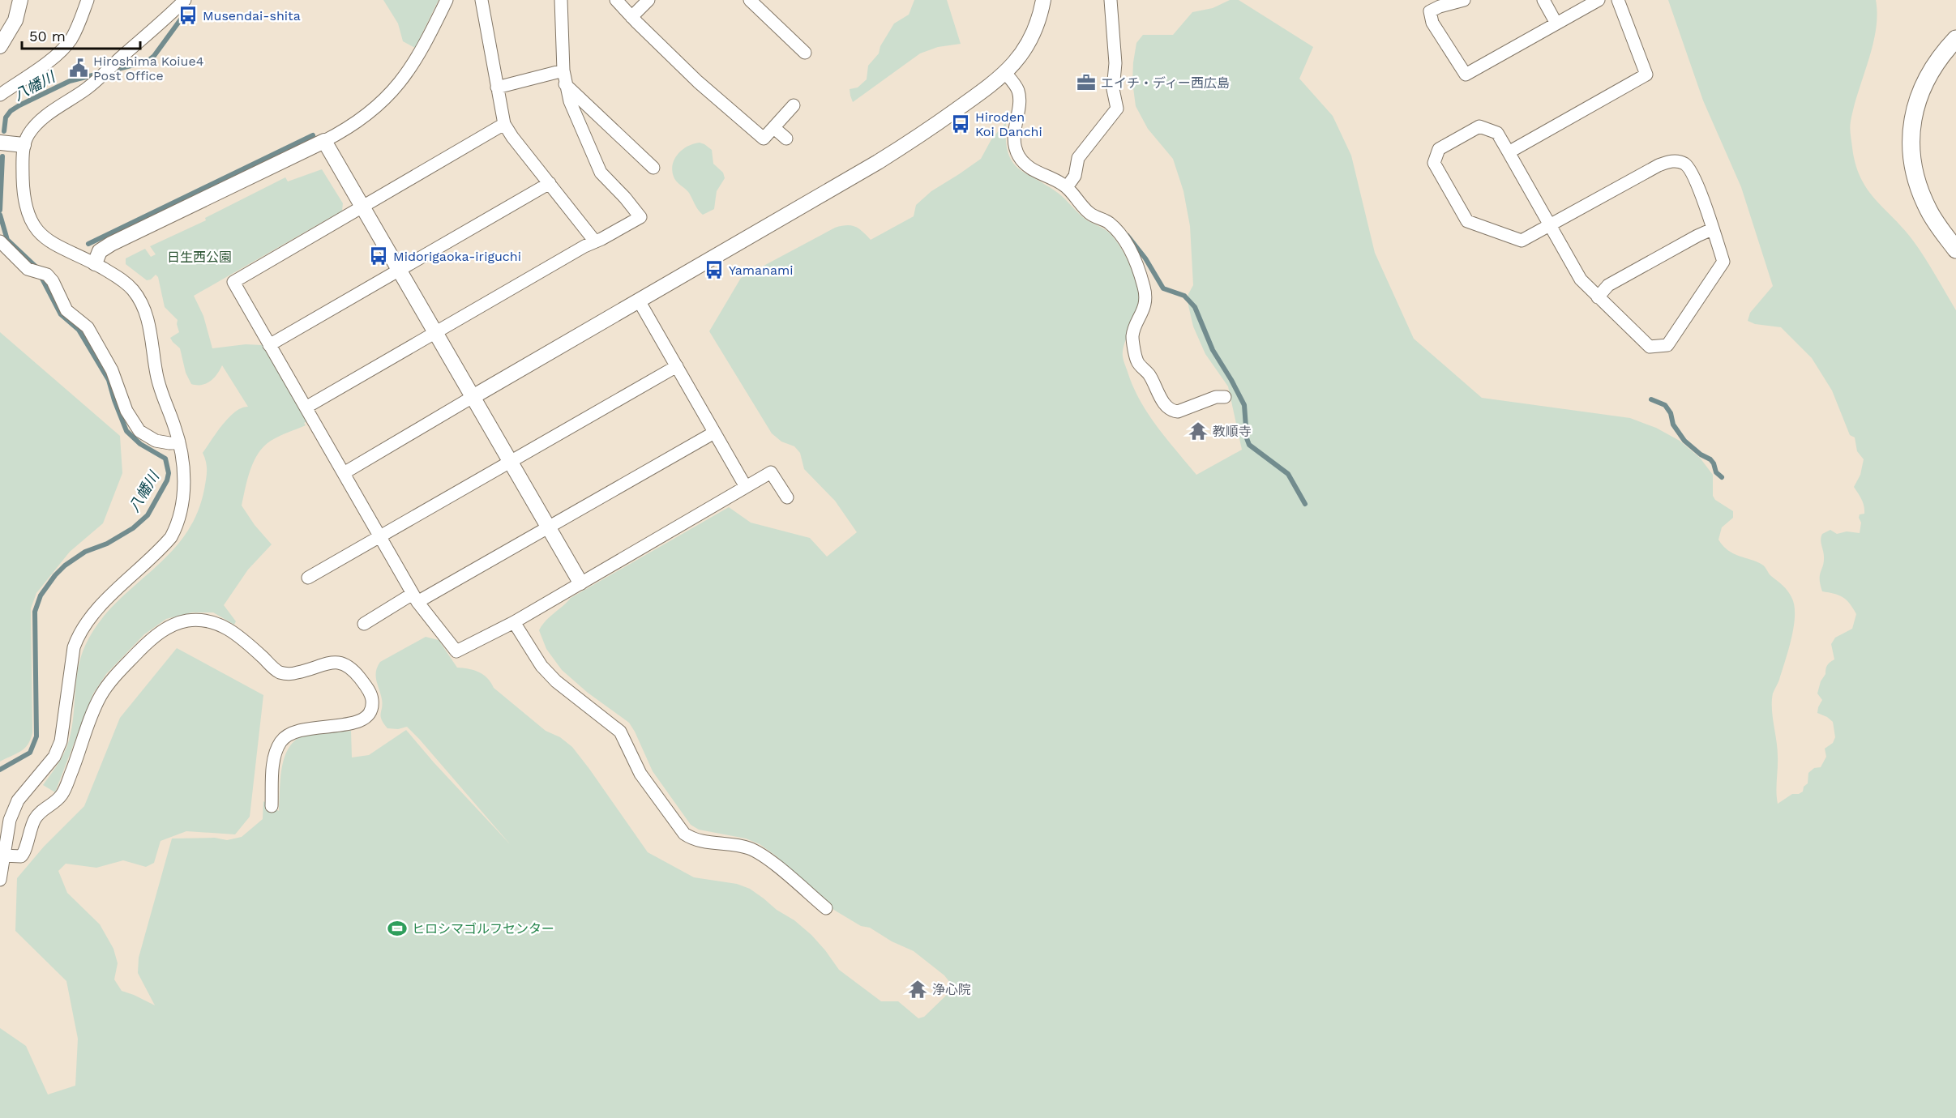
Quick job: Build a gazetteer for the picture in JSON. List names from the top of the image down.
{
  "water": ["八幡川"],
  "parks": ["日生西公園"],
  "places": {
    "bus stop": [
      "Musendai-shita",
      "Hiroden Koi Danchi",
      "Midorigaoka-iriguchi",
      "Yamanami"
    ],
    "public building": ["Hiroshima Koiue4 Post Office"],
    "office": ["エイチ・ディー西広島"],
    "temple": ["教順寺", "浄心院"],
    "sports": ["ヒロシマゴルフセンター"]
  },
  "scale_bar": "50 m"
}
